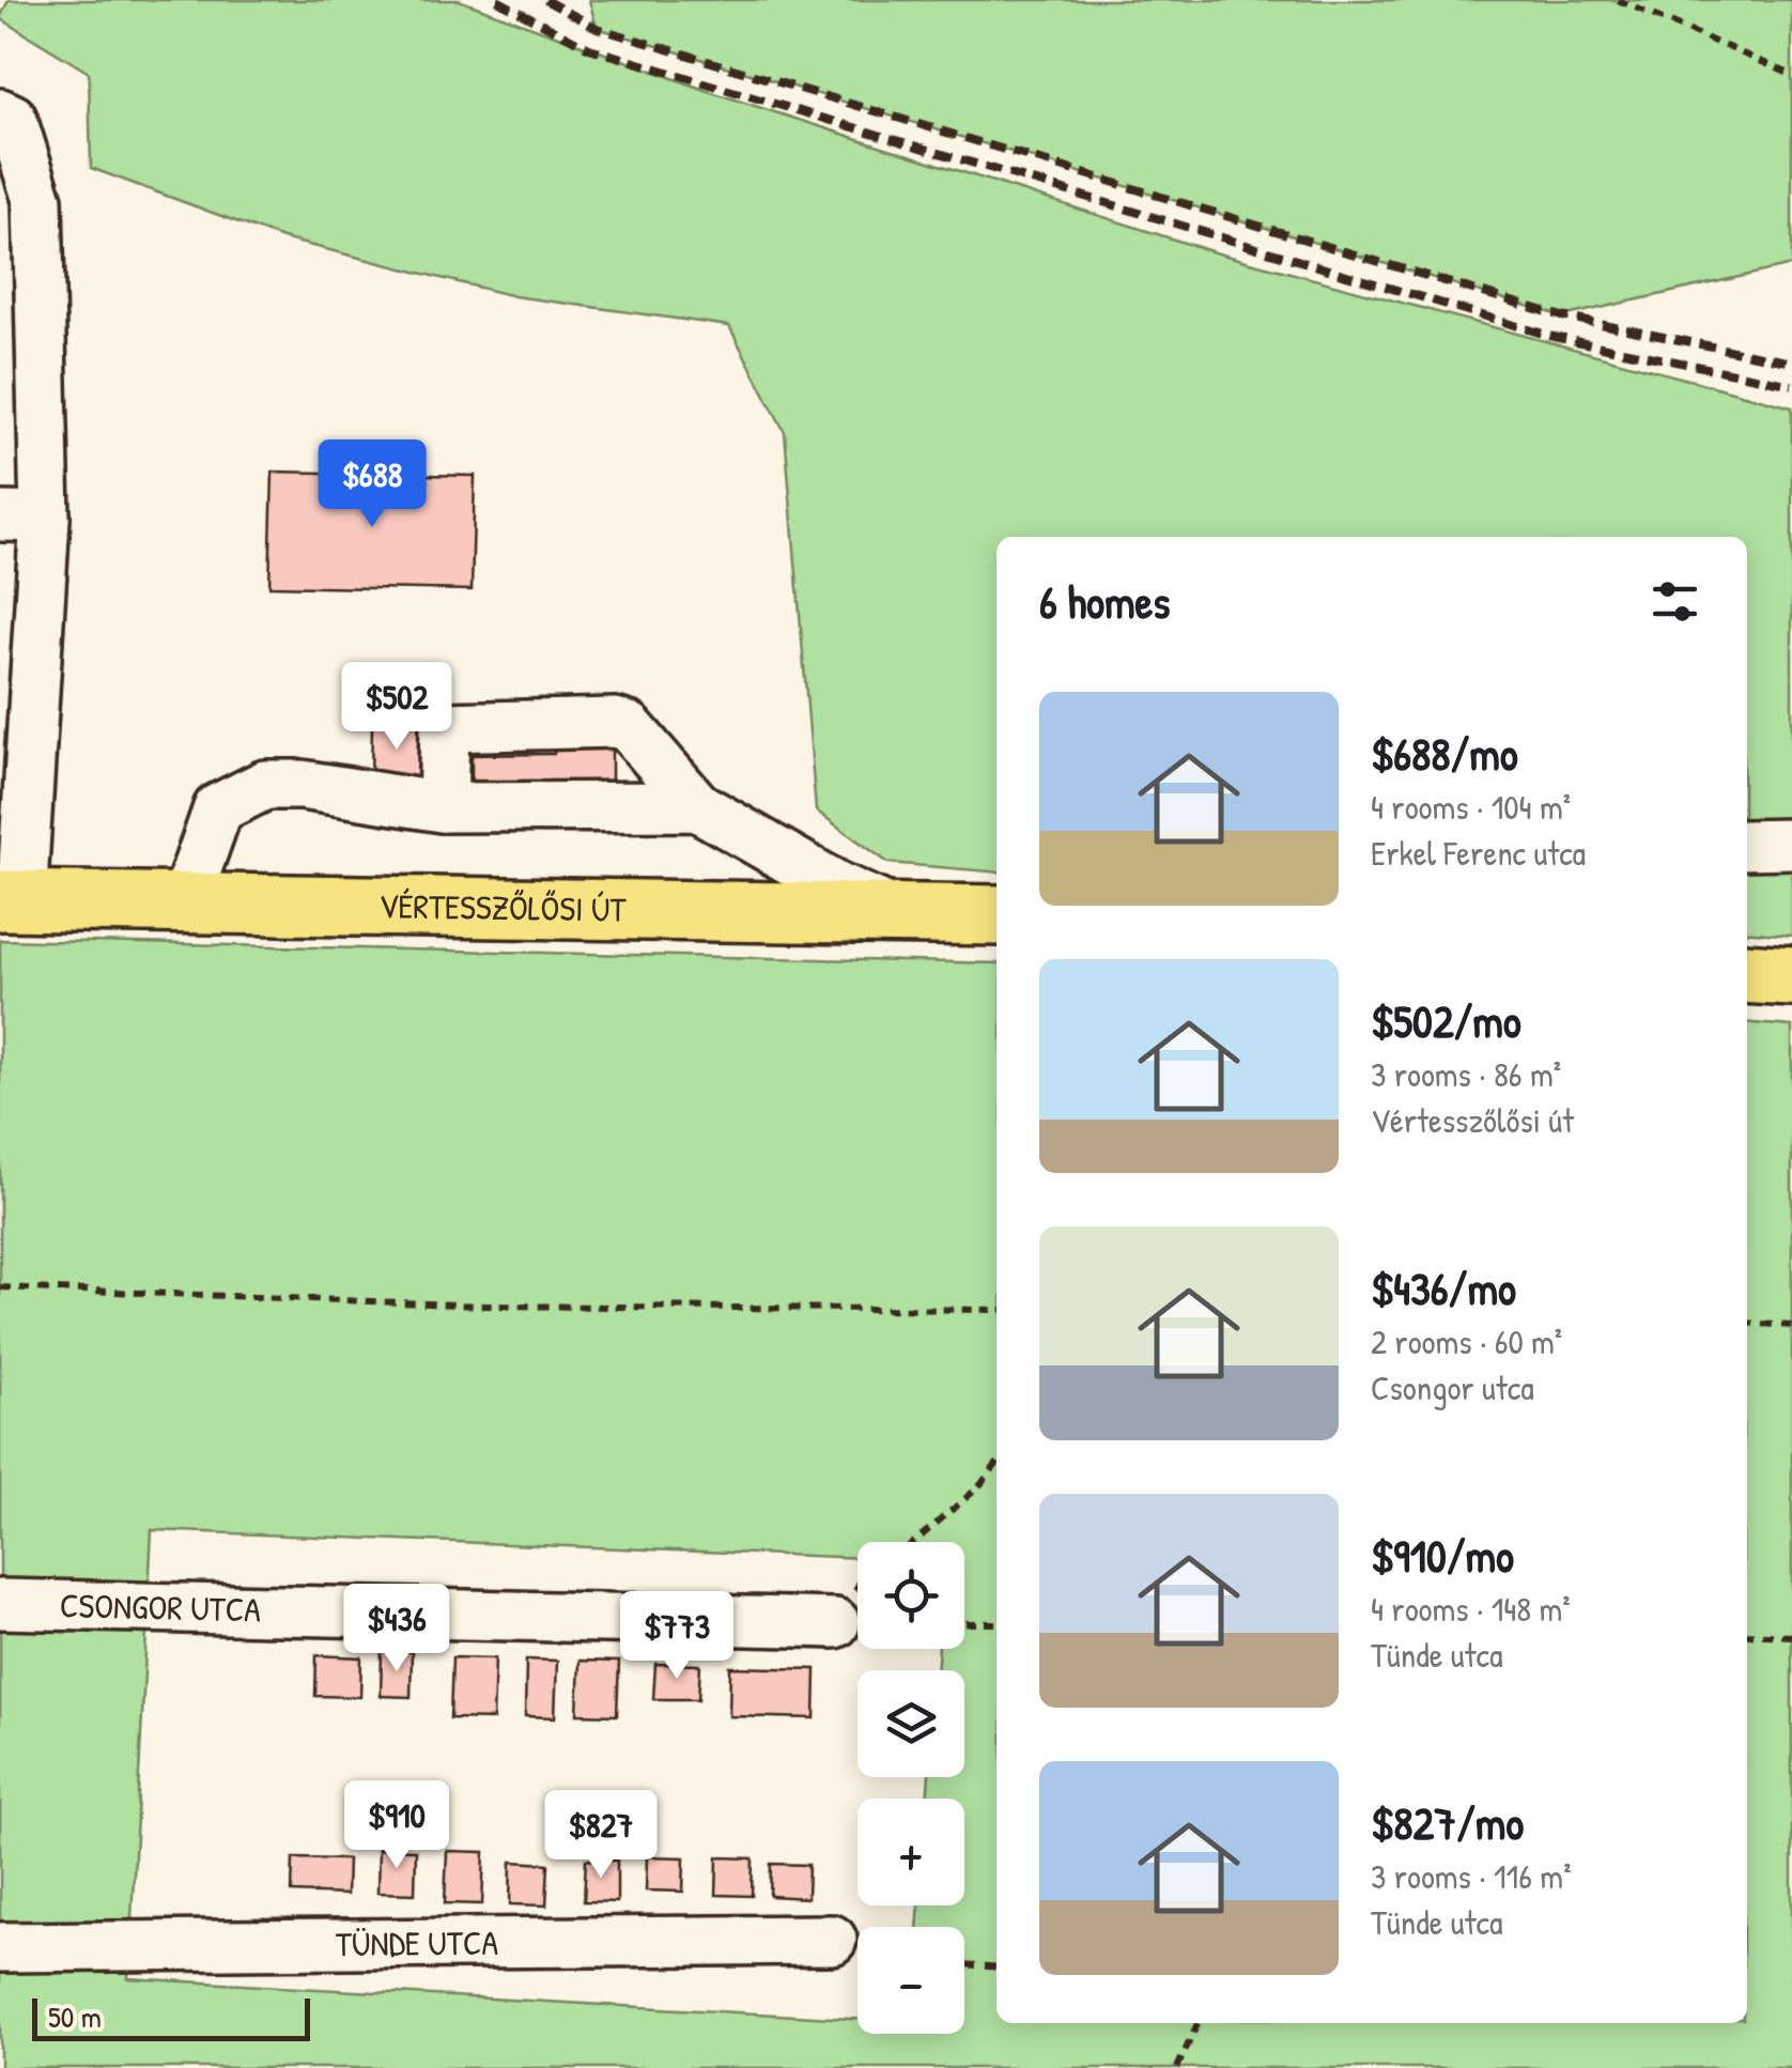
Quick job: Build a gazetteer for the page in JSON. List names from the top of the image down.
{
  "streets": {
    "main road": ["VÉRTESSZŐLŐSI ÚT"],
    "street": ["CSONGOR UTCA", "TÜNDE UTCA"]
  },
  "scale_bar": "50 m",
  "page": {
    "price": [
      "$688",
      "$502",
      "$436",
      "$773",
      "$910",
      "$827"
    ],
    "heading": "6 homes",
    "list": [
      {
        "name": "$688/mo",
        "note": "4 rooms · 104 m² · Erkel Ferenc utca"
      },
      {
        "name": "$502/mo",
        "note": "3 rooms · 86 m² · Vértesszőlősi út"
      },
      {
        "name": "$436/mo",
        "note": "2 rooms · 60 m² · Csongor utca"
      },
      {
        "name": "$910/mo",
        "note": "4 rooms · 148 m² · Tünde utca"
      },
      {
        "name": "$827/mo",
        "note": "3 rooms · 116 m² · Tünde utca"
      }
    ],
    "map_buttons": ["+", "−"],
    "scale": "50 m"
  }
}
